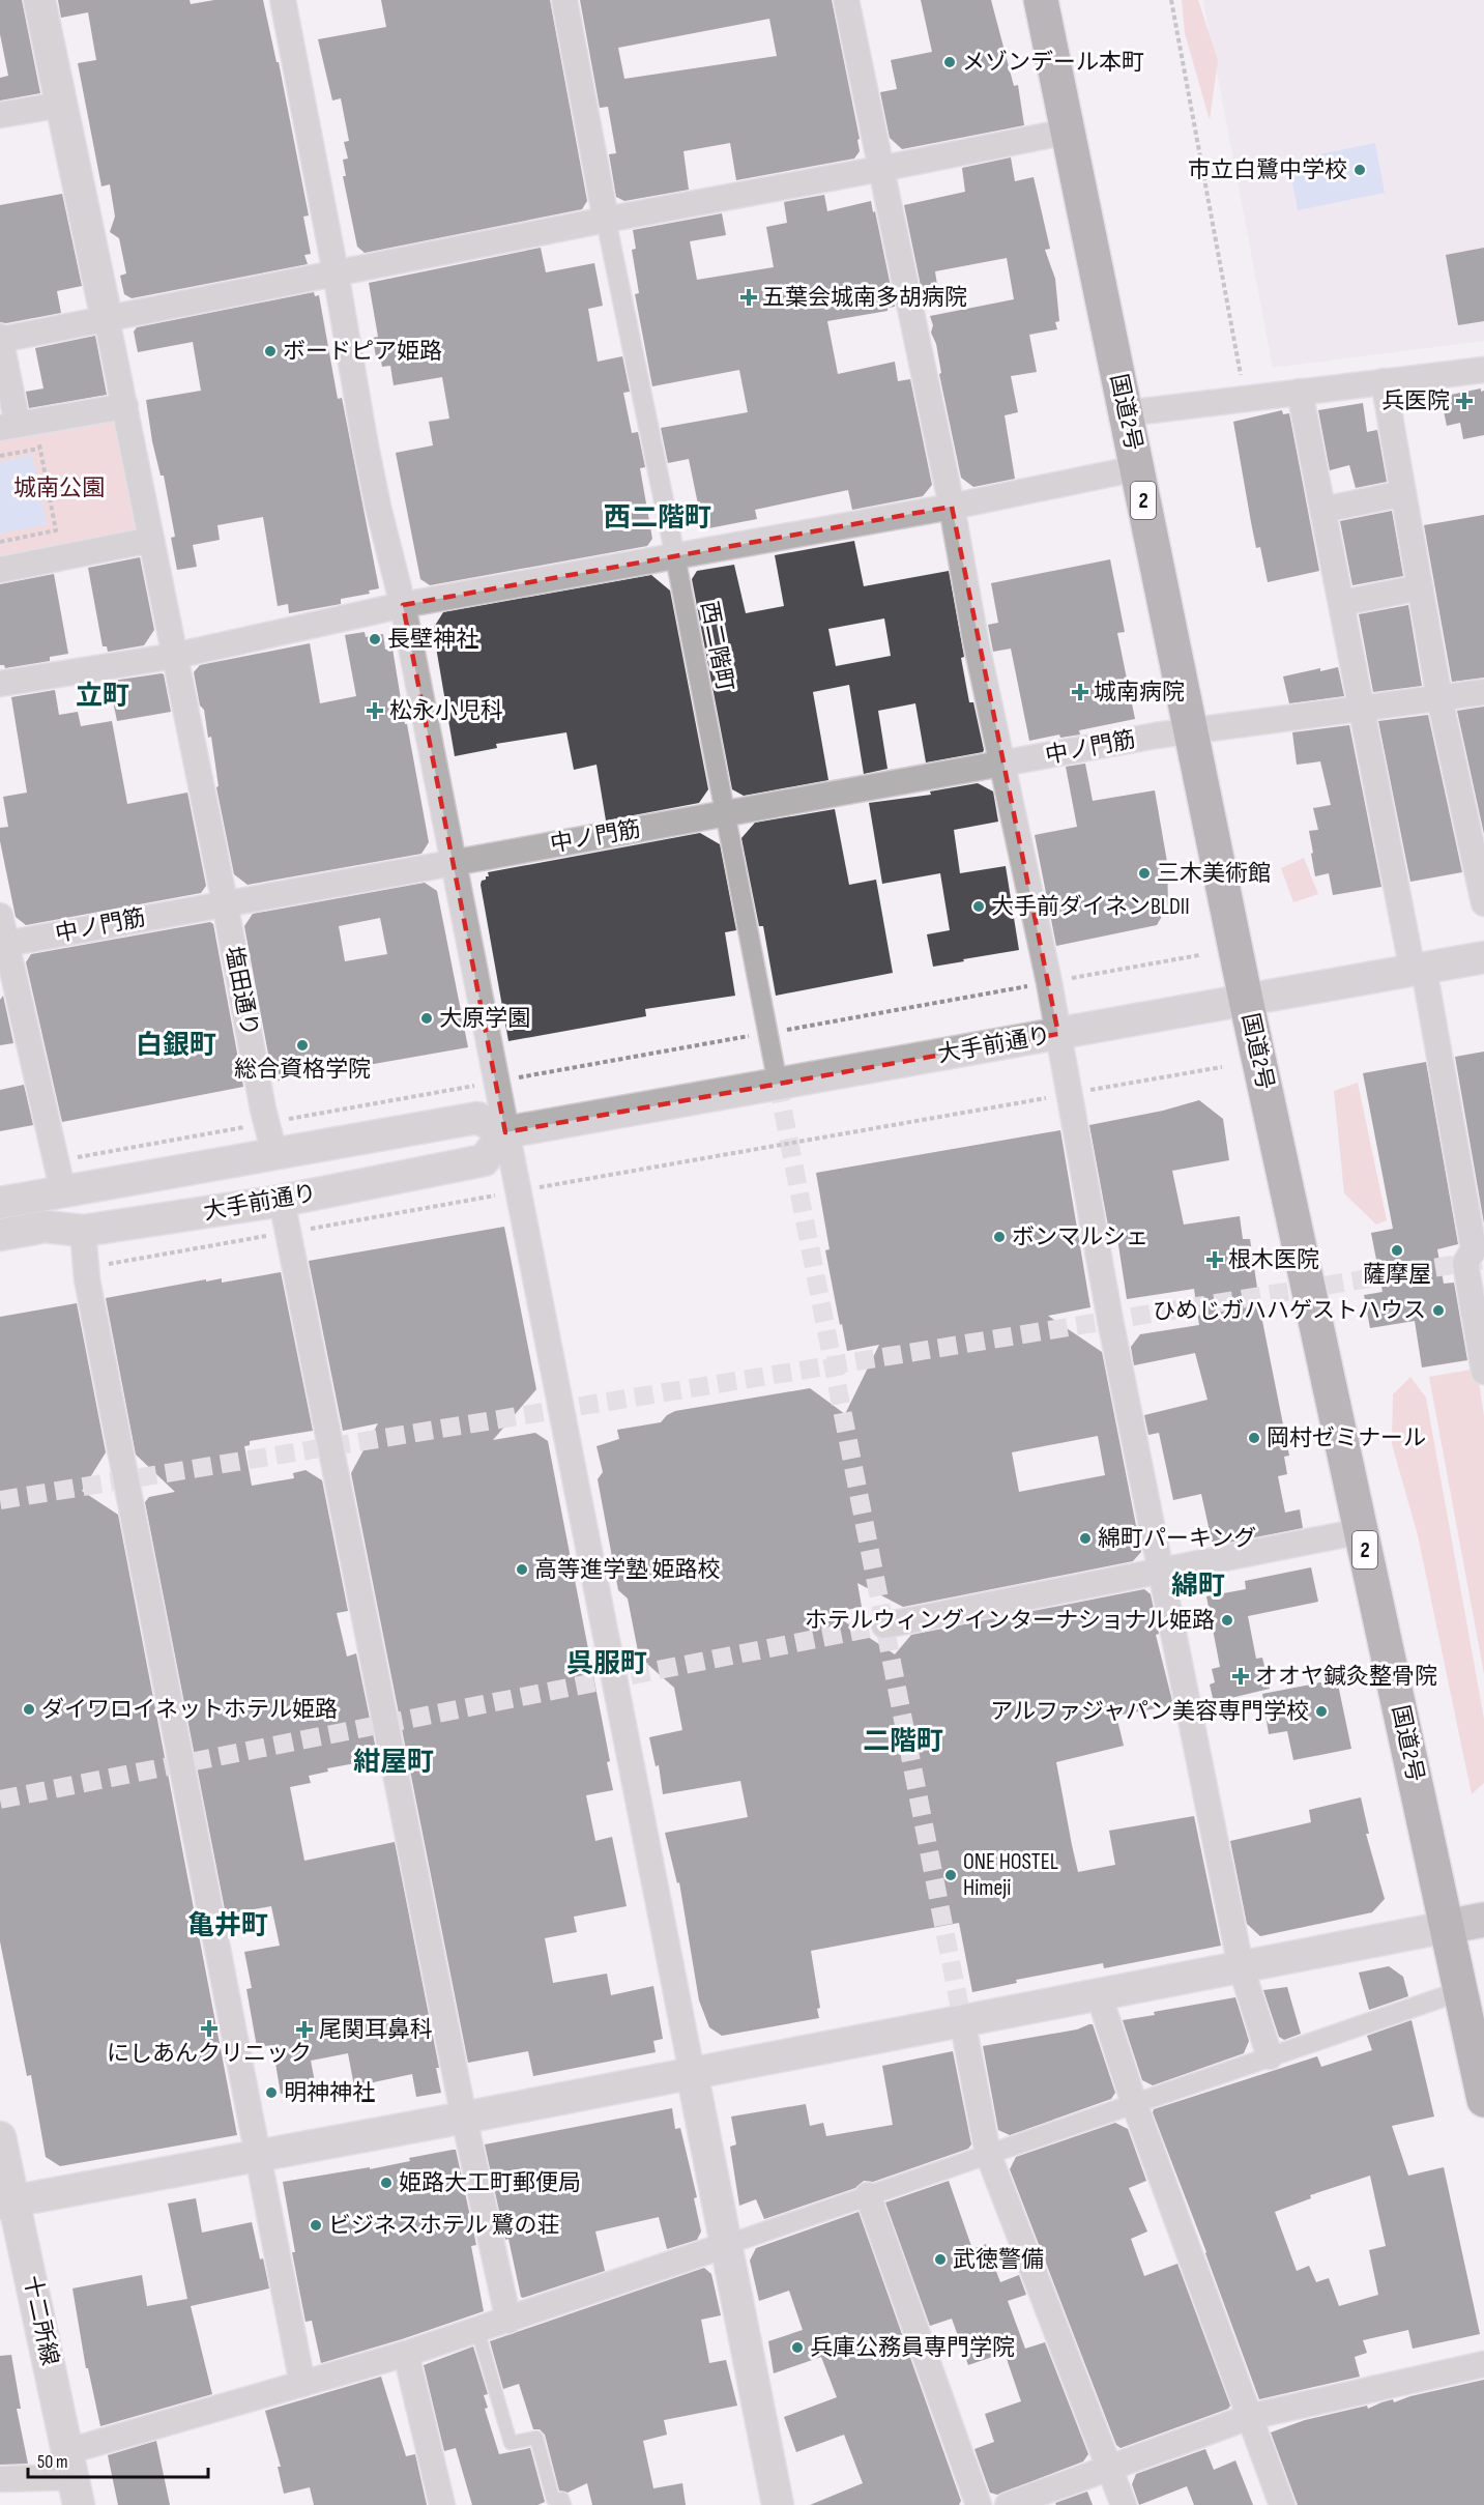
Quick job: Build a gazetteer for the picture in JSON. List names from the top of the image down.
{
  "streets": {
    "highway": ["国道2号", "2"],
    "street": [
      "西二階町",
      "中ノ門筋",
      "塩田通り",
      "大手前通り",
      "十二所線"
    ]
  },
  "crossings": [
    ["国道2号", "中ノ門筋"],
    ["国道2号", "大手前通り"],
    ["西二階町", "中ノ門筋"],
    ["西二階町", "大手前通り"],
    ["中ノ門筋", "塩田通り"],
    ["塩田通り", "大手前通り"]
  ],
  "districts": [
    "西二階町",
    "立町",
    "白銀町",
    "綿町",
    "呉服町",
    "二階町",
    "紺屋町",
    "亀井町"
  ],
  "parks": ["城南公園"],
  "places": {
    "other": [
      "メゾンデール本町",
      "市立白鷺中学校",
      "ボードピア姫路",
      "長壁神社",
      "三木美術館",
      "大手前ダイネンBLDII",
      "大原学園",
      "総合資格学院",
      "ボンマルシェ",
      "薩摩屋",
      "ひめじガハハゲストハウス",
      "岡村ゼミナール",
      "綿町パーキング",
      "高等進学塾 姫路校",
      "ホテルウィングインターナショナル姫路",
      "ダイワロイネットホテル姫路",
      "アルファジャパン美容専門学校",
      "ONE HOSTEL Himeji",
      "明神神社",
      "姫路大工町郵便局",
      "ビジネスホテル 鷺の荘",
      "武徳警備",
      "兵庫公務員専門学院"
    ],
    "health": [
      "五葉会城南多胡病院",
      "兵医院",
      "城南病院",
      "松永小児科",
      "根木医院",
      "オオヤ鍼灸整骨院",
      "にしあんクリニック",
      "尾関耳鼻科"
    ]
  },
  "scale_bar": "50 m"
}
